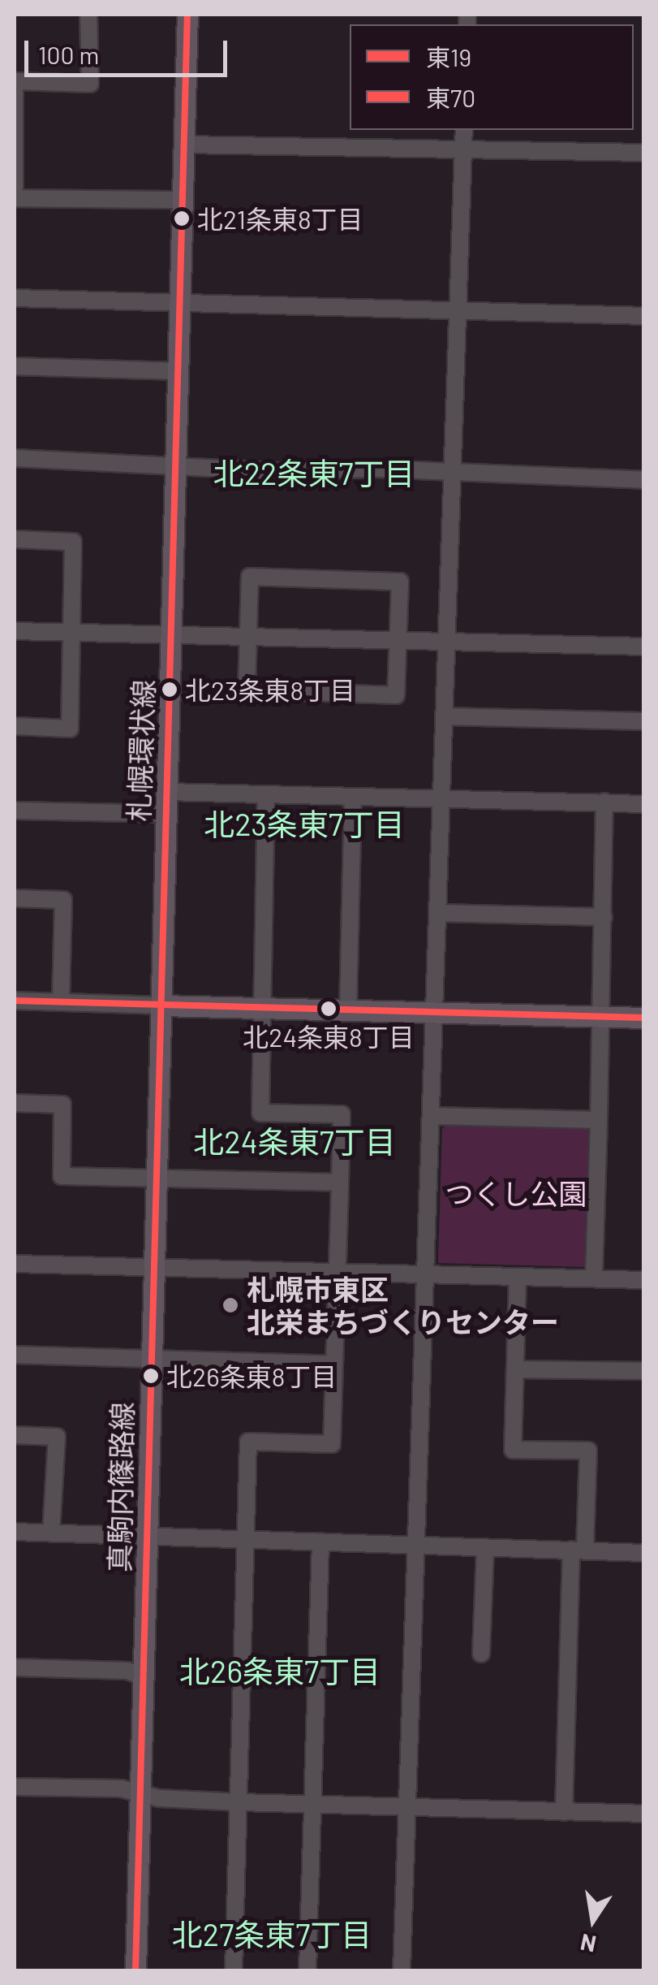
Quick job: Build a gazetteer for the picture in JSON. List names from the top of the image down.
{
  "streets": {
    "main road": ["札幌環状線", "真駒内篠路線"]
  },
  "crossings": [
    ["札幌環状線", "真駒内篠路線"]
  ],
  "districts": [
    "北22条東7丁目",
    "北23条東7丁目",
    "北24条東7丁目",
    "北26条東7丁目",
    "北27条東7丁目"
  ],
  "parks": ["つくし公園"],
  "places": [
    "北21条東8丁目",
    "北23条東8丁目",
    "北24条東8丁目",
    "札幌市東区 北栄まちづくりセンター",
    "北26条東8丁目"
  ],
  "lines": ["transit line 東19", "transit line 東70"],
  "legend": ["東19", "東70"],
  "scale_bar": "100 m",
  "north": "bottom"
}
